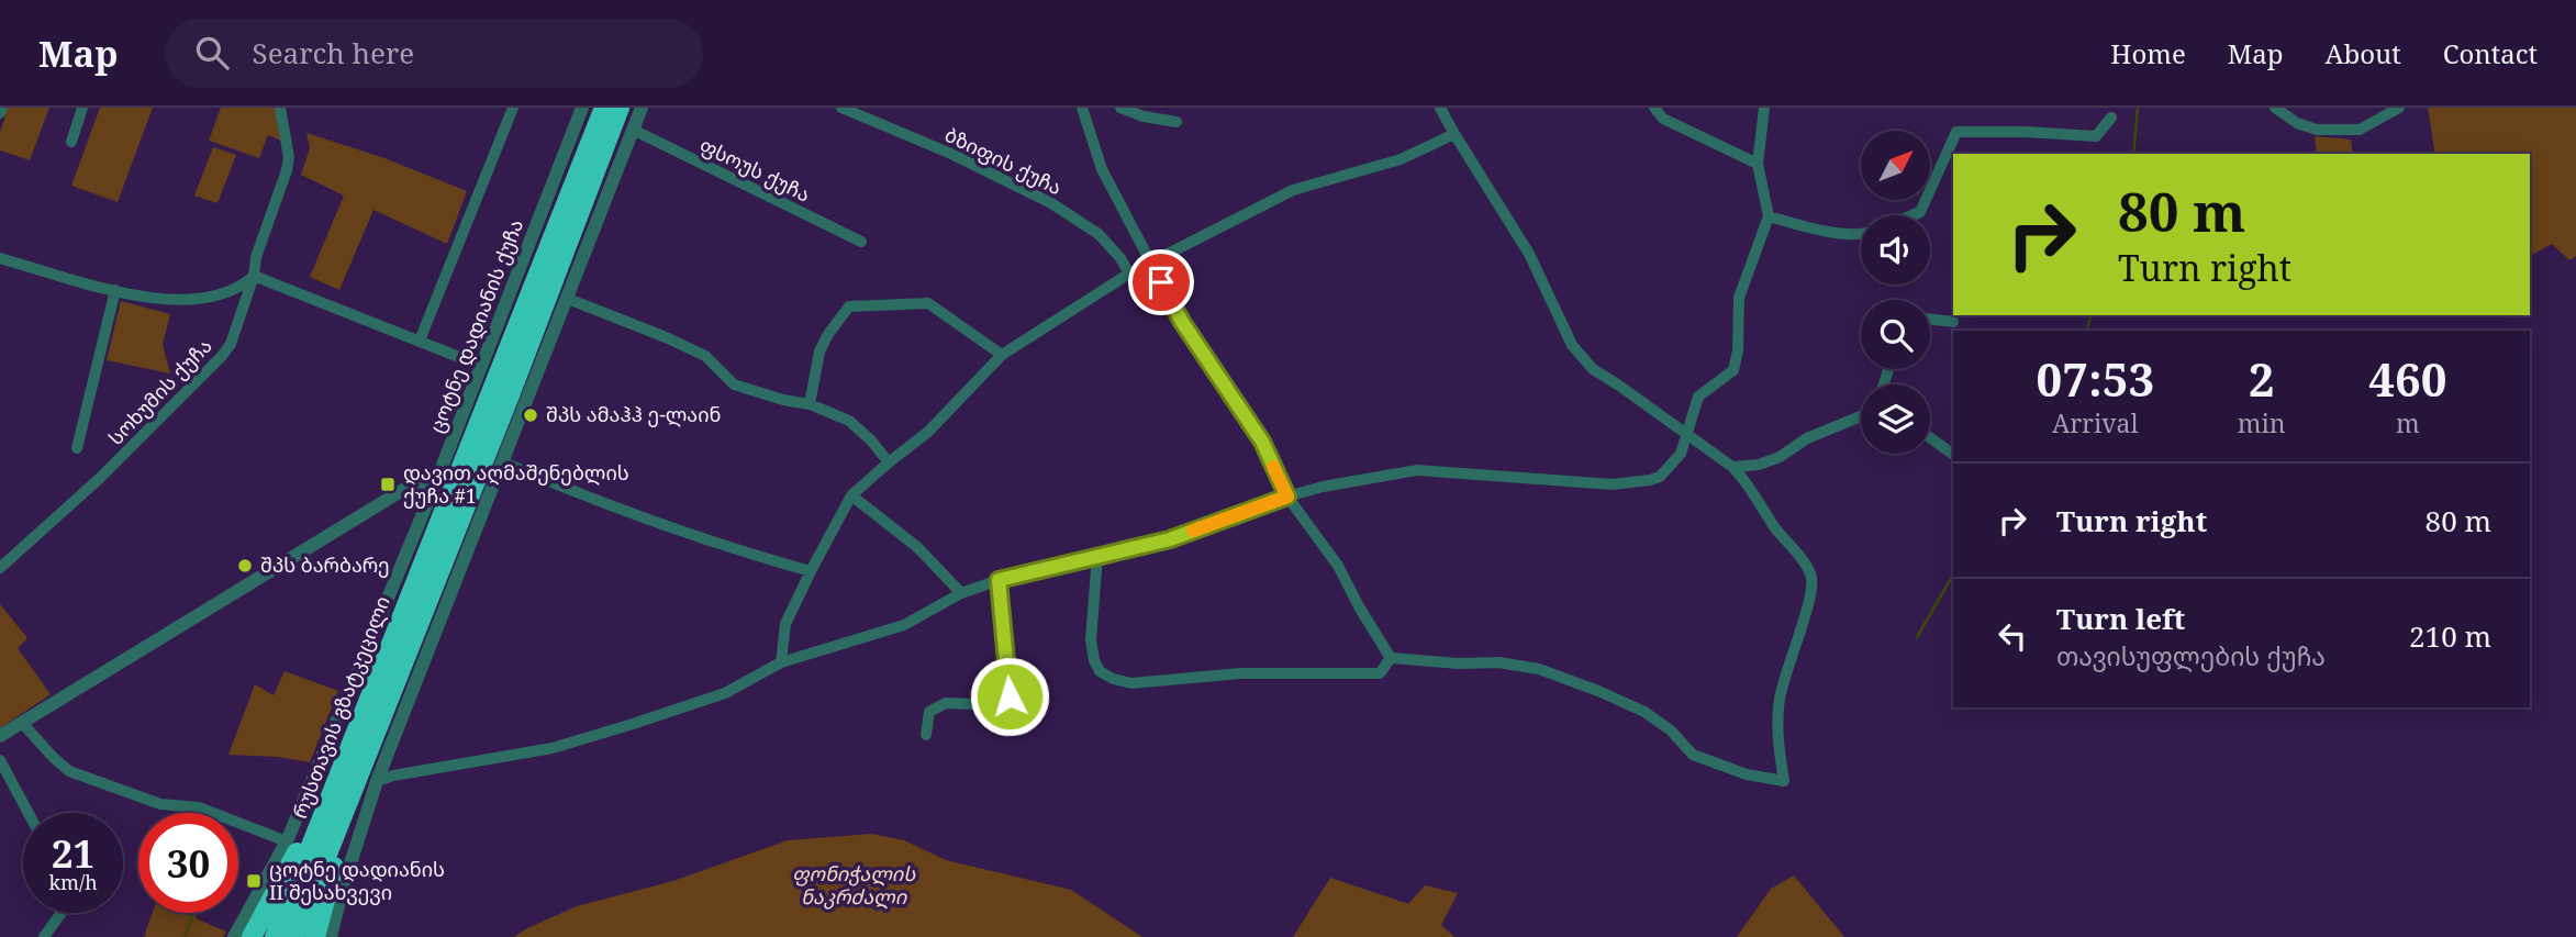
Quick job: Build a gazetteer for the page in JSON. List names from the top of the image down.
{
  "streets": {
    "highway": ["რუსთავის გზატკეცილი"],
    "street": [
      "ბზიფის ქუჩა",
      "ფსოუს ქუჩა",
      "ცოტნე დადიანის ქუჩა",
      "სოხუმის ქუჩა"
    ]
  },
  "parks": ["ფონიჭალის ნაკრძალი"],
  "places": {
    "other": ["შპს ამაჰჰ ე-ლაინ", "შპს ბარბარე"],
    "transit": ["დავით აღმაშენებლის ქუჩა #1", "ცოტნე დადიანის II შესახვევი"]
  },
  "north": "top right",
  "page": {
    "header": "Map",
    "search": "Search here",
    "nav": [
      "Home",
      "Map",
      "About",
      "Contact"
    ],
    "turn": ["80 m", "Turn right"],
    "eta": [
      "07:53",
      "Arrival",
      "2",
      "min",
      "460",
      "m"
    ],
    "list": [
      {
        "name": "Turn right",
        "value": "80 m"
      },
      {
        "name": "Turn left",
        "note": "თავისუფლების ქუჩა",
        "value": "210 m"
      }
    ],
    "speed": "21 km/h",
    "limit": "30"
  }
}
